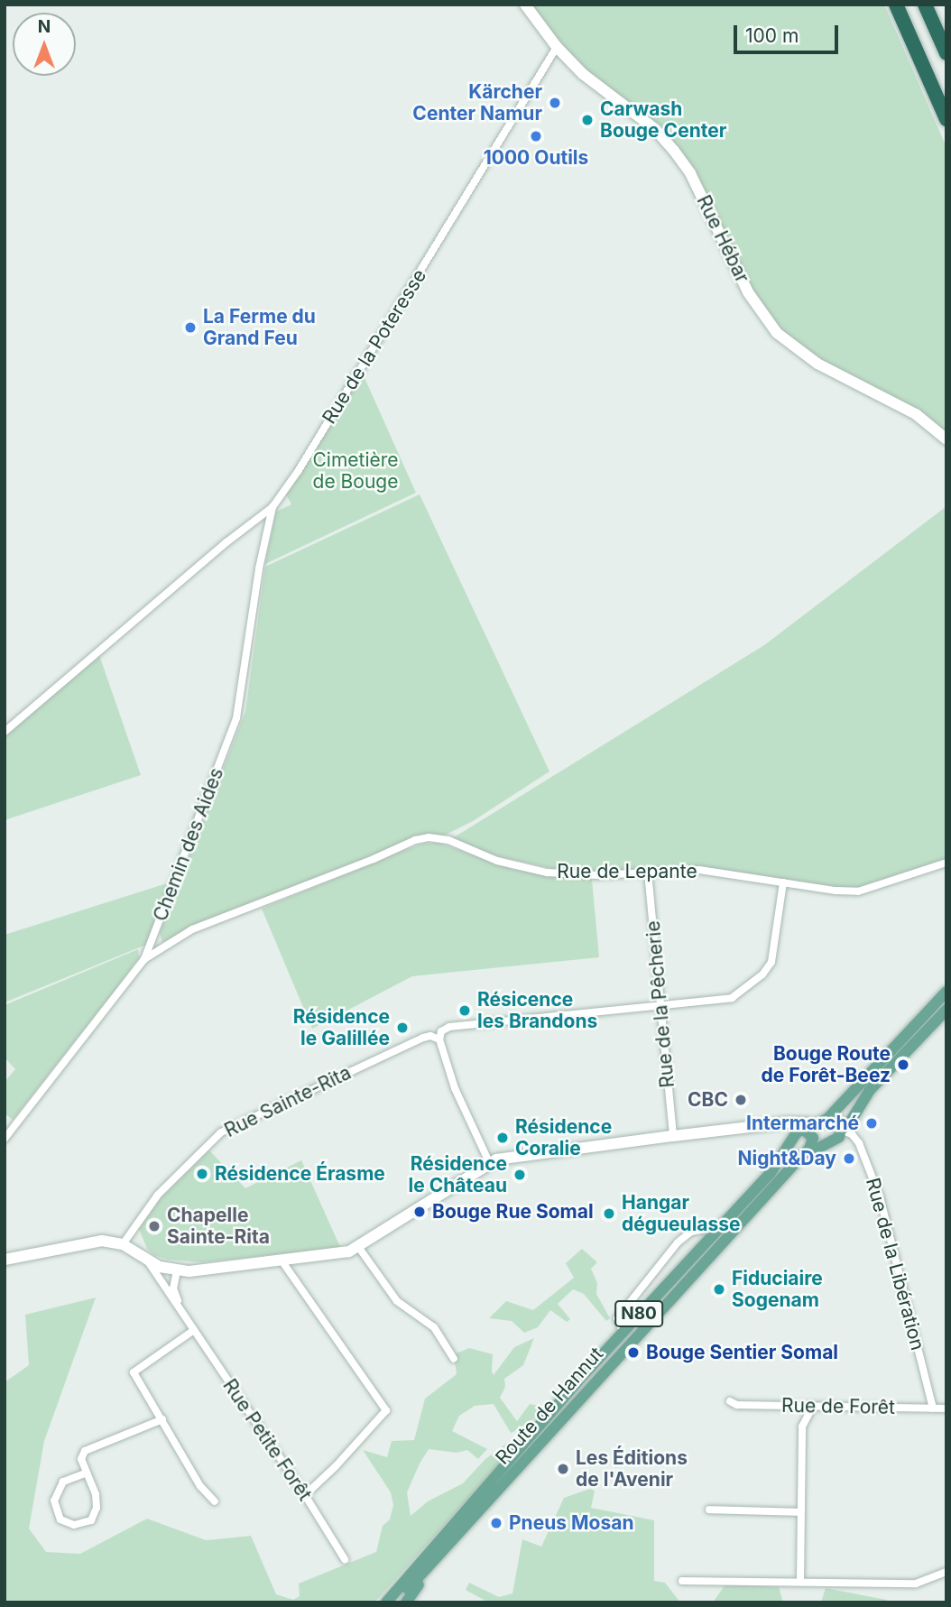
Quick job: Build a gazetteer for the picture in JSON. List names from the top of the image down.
{
  "streets": {
    "main road": ["N80", "Route de Hannut"],
    "street": [
      "Rue Hébar",
      "Rue de la Poteresse",
      "Chemin des Aides",
      "Rue de Lepante",
      "Rue de la Pêcherie",
      "Rue Sainte-Rita",
      "Rue de la Libération",
      "Rue de Forêt",
      "Rue Petite Forêt"
    ]
  },
  "crossings": [
    ["Rue Hébar", "Rue de la Poteresse"],
    ["Rue de la Poteresse", "Chemin des Aides"],
    ["Chemin des Aides", "Rue de Lepante"],
    ["Rue de Lepante", "Rue de la Pêcherie"],
    ["Rue de Lepante", "Rue Sainte-Rita"],
    ["Rue de la Pêcherie", "Rue Sainte-Rita"],
    ["Rue de la Libération", "Route de Hannut"],
    ["Rue de la Libération", "Rue de Forêt"]
  ],
  "parks": ["Cimetière de Bouge"],
  "places": [
    "Kärcher Center Namur",
    "Carwash Bouge Center",
    "1000 Outils",
    "La Ferme du Grand Feu",
    "Résicence les Brandons",
    "Résidence le Galillée",
    "Bouge Route de Forêt-Beez",
    "CBC",
    "Intermarché",
    "Résidence Coralie",
    "Night&Day",
    "Résidence Érasme",
    "Résidence le Château",
    "Bouge Rue Somal",
    "Hangar dégueulasse",
    "Chapelle Sainte-Rita",
    "Fiduciaire Sogenam",
    "Bouge Sentier Somal",
    "Les Éditions de l'Avenir",
    "Pneus Mosan"
  ],
  "scale_bar": "100 m",
  "north": "top"
}
